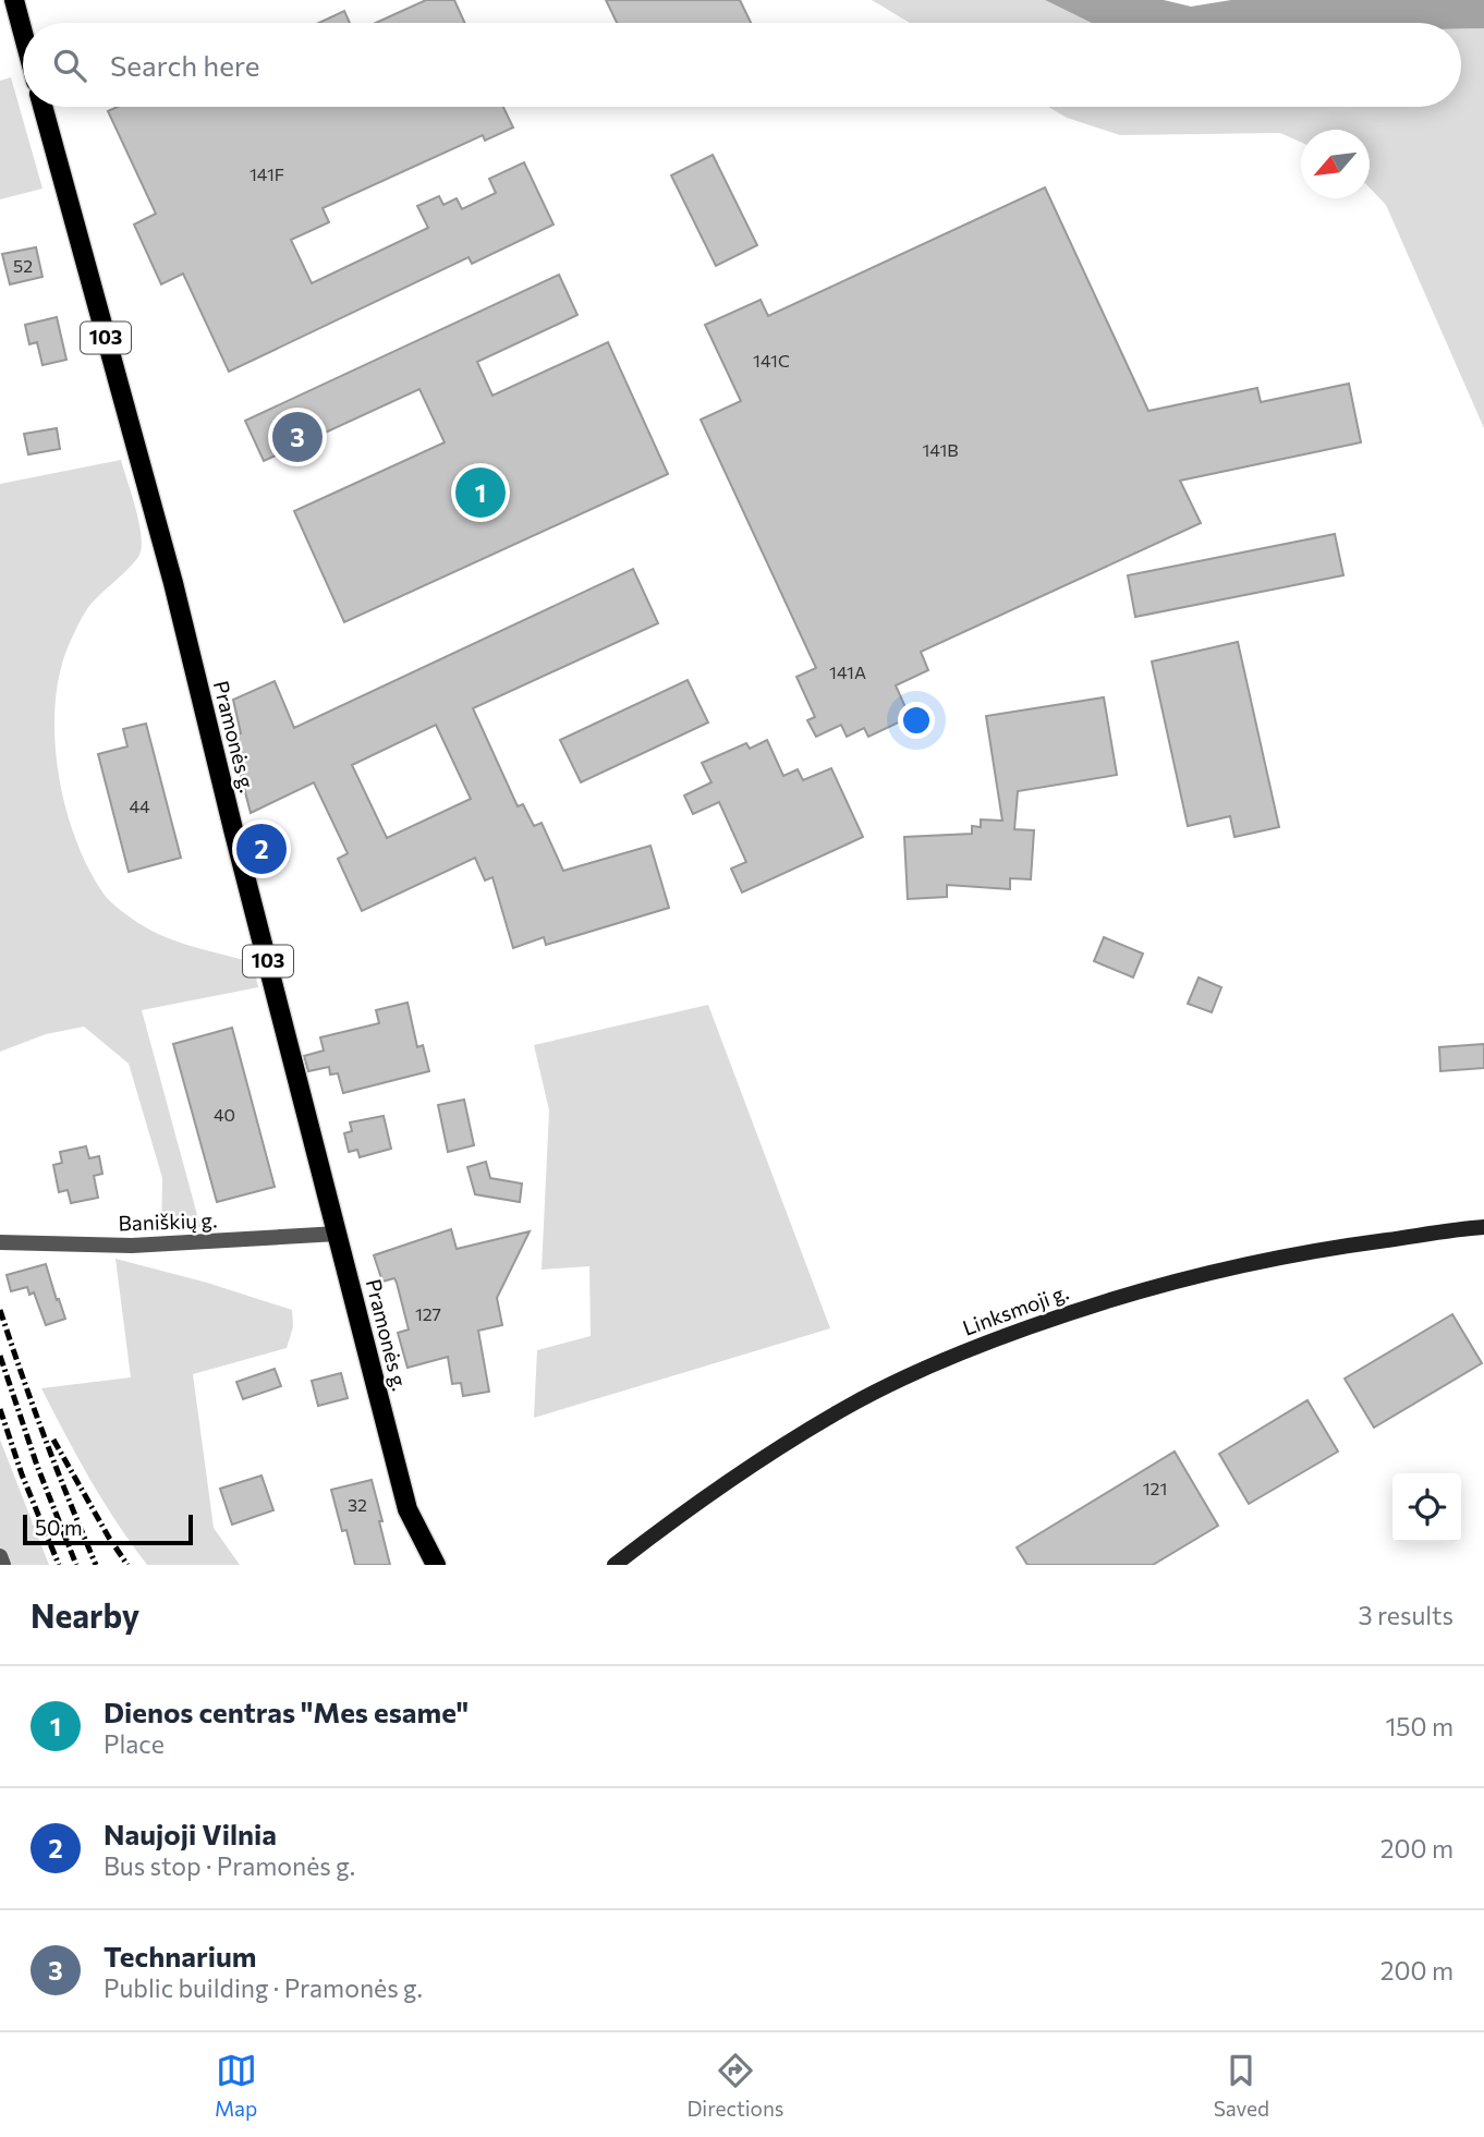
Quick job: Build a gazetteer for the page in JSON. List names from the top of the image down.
{
  "streets": {
    "main road": ["103", "Pramonės g.", "Linksmoji g."],
    "street": ["Baniškių g."]
  },
  "crossings": [
    ["Pramonės g.", "Baniškių g."]
  ],
  "house_numbers": [
    "141F",
    "52",
    "141C",
    "141B",
    "141A",
    "44",
    "40",
    "127",
    "121",
    "32"
  ],
  "scale_bar": "50 m",
  "north": "bottom left",
  "page": {
    "search": "Search here",
    "pins": ["3", "1", "2"],
    "scale": "50 m",
    "heading": ["Nearby", "3 results"],
    "list": [
      {
        "mark": "1",
        "name": "Dienos centras \"Mes esame\"",
        "note": "Place",
        "value": "150 m"
      },
      {
        "mark": "2",
        "name": "Naujoji Vilnia",
        "note": "Bus stop · Pramonės g.",
        "value": "200 m"
      },
      {
        "mark": "3",
        "name": "Technarium",
        "note": "Public building · Pramonės g.",
        "value": "200 m"
      }
    ],
    "nav": ["Map", "Directions", "Saved"]
  }
}
